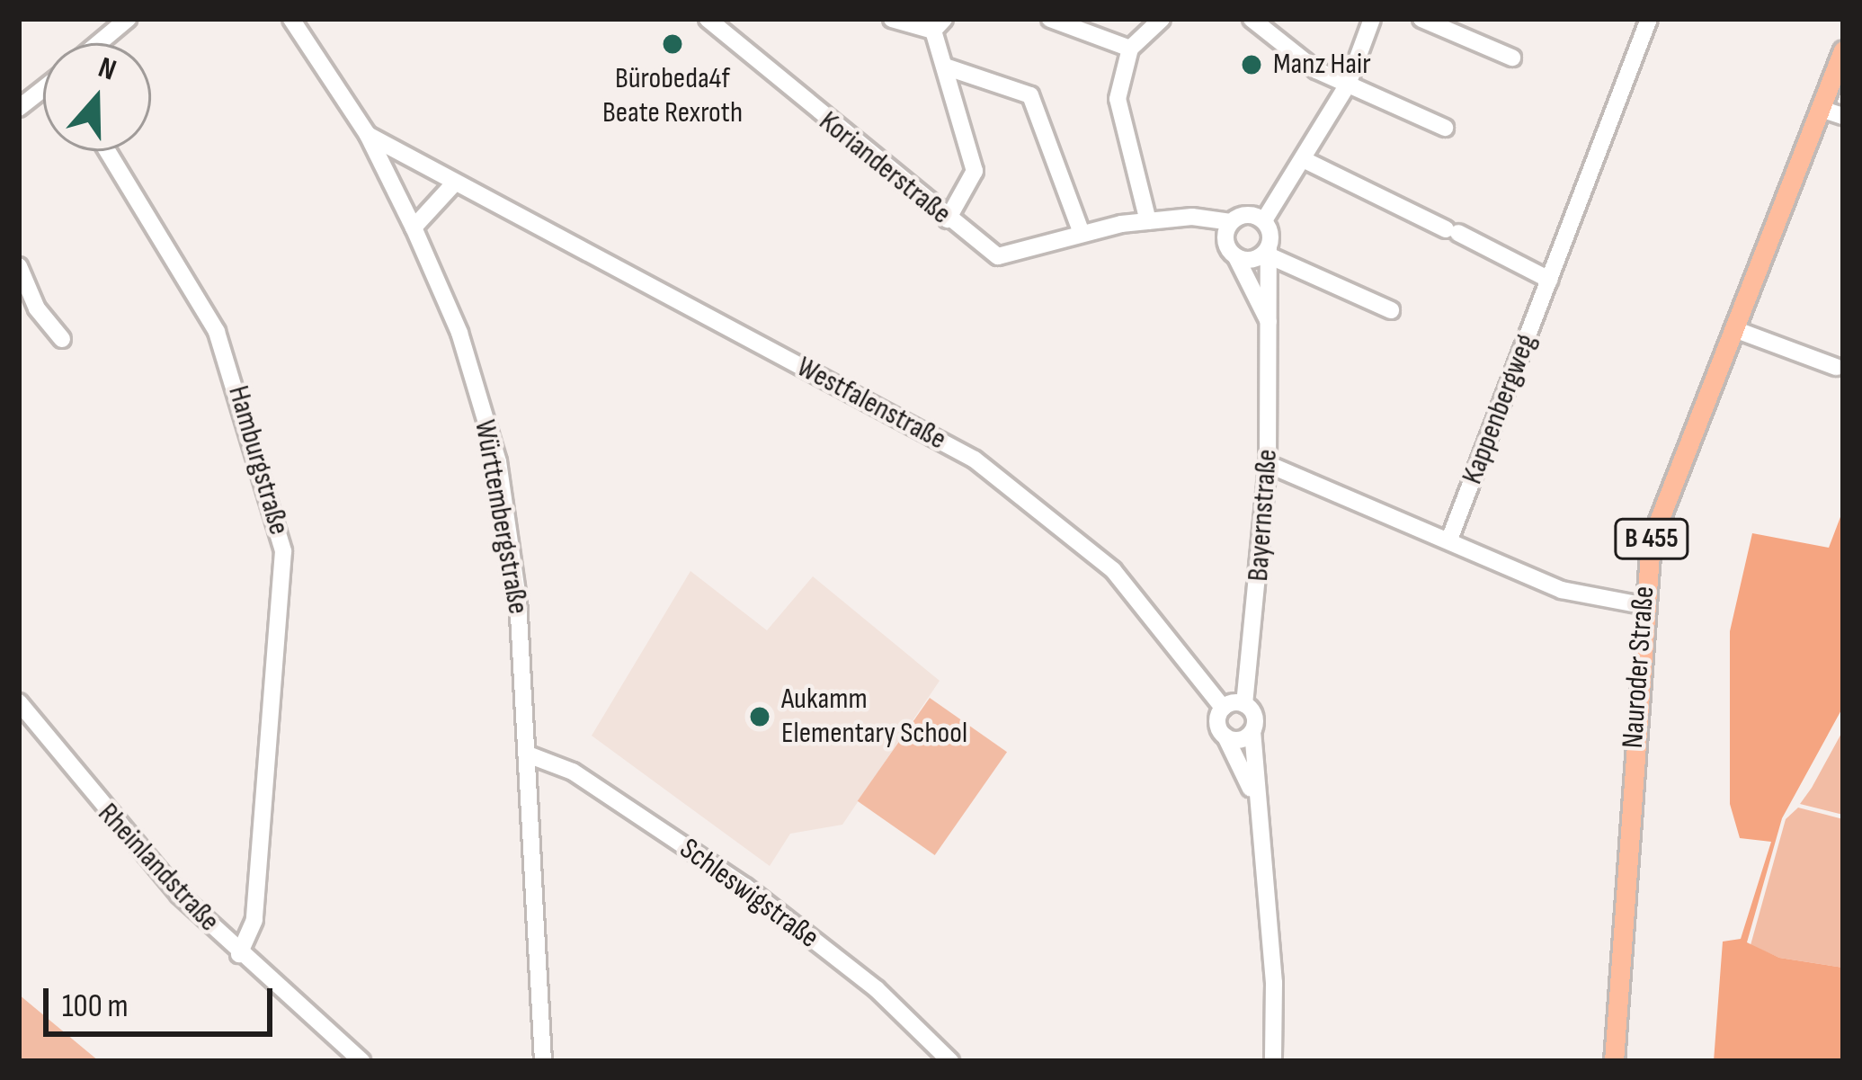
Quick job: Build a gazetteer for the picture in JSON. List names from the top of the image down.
{
  "streets": {
    "main road": ["B 455", "Nauroder Straße"],
    "street": [
      "Korianderstraße",
      "Westfalenstraße",
      "Kappenbergweg",
      "Hamburgstraße",
      "Bayernstraße",
      "Württembergstraße",
      "Rheinlandstraße",
      "Schleswigstraße"
    ]
  },
  "crossings": [
    ["Korianderstraße", "Bayernstraße"],
    ["Westfalenstraße", "Bayernstraße"],
    ["Westfalenstraße", "Württembergstraße"],
    ["Hamburgstraße", "Rheinlandstraße"],
    ["Württembergstraße", "Schleswigstraße"]
  ],
  "places": ["Bürobeda4f Beate Rexroth", "Manz Hair", "Aukamm Elementary School"],
  "scale_bar": "100 m",
  "north": "top"
}
